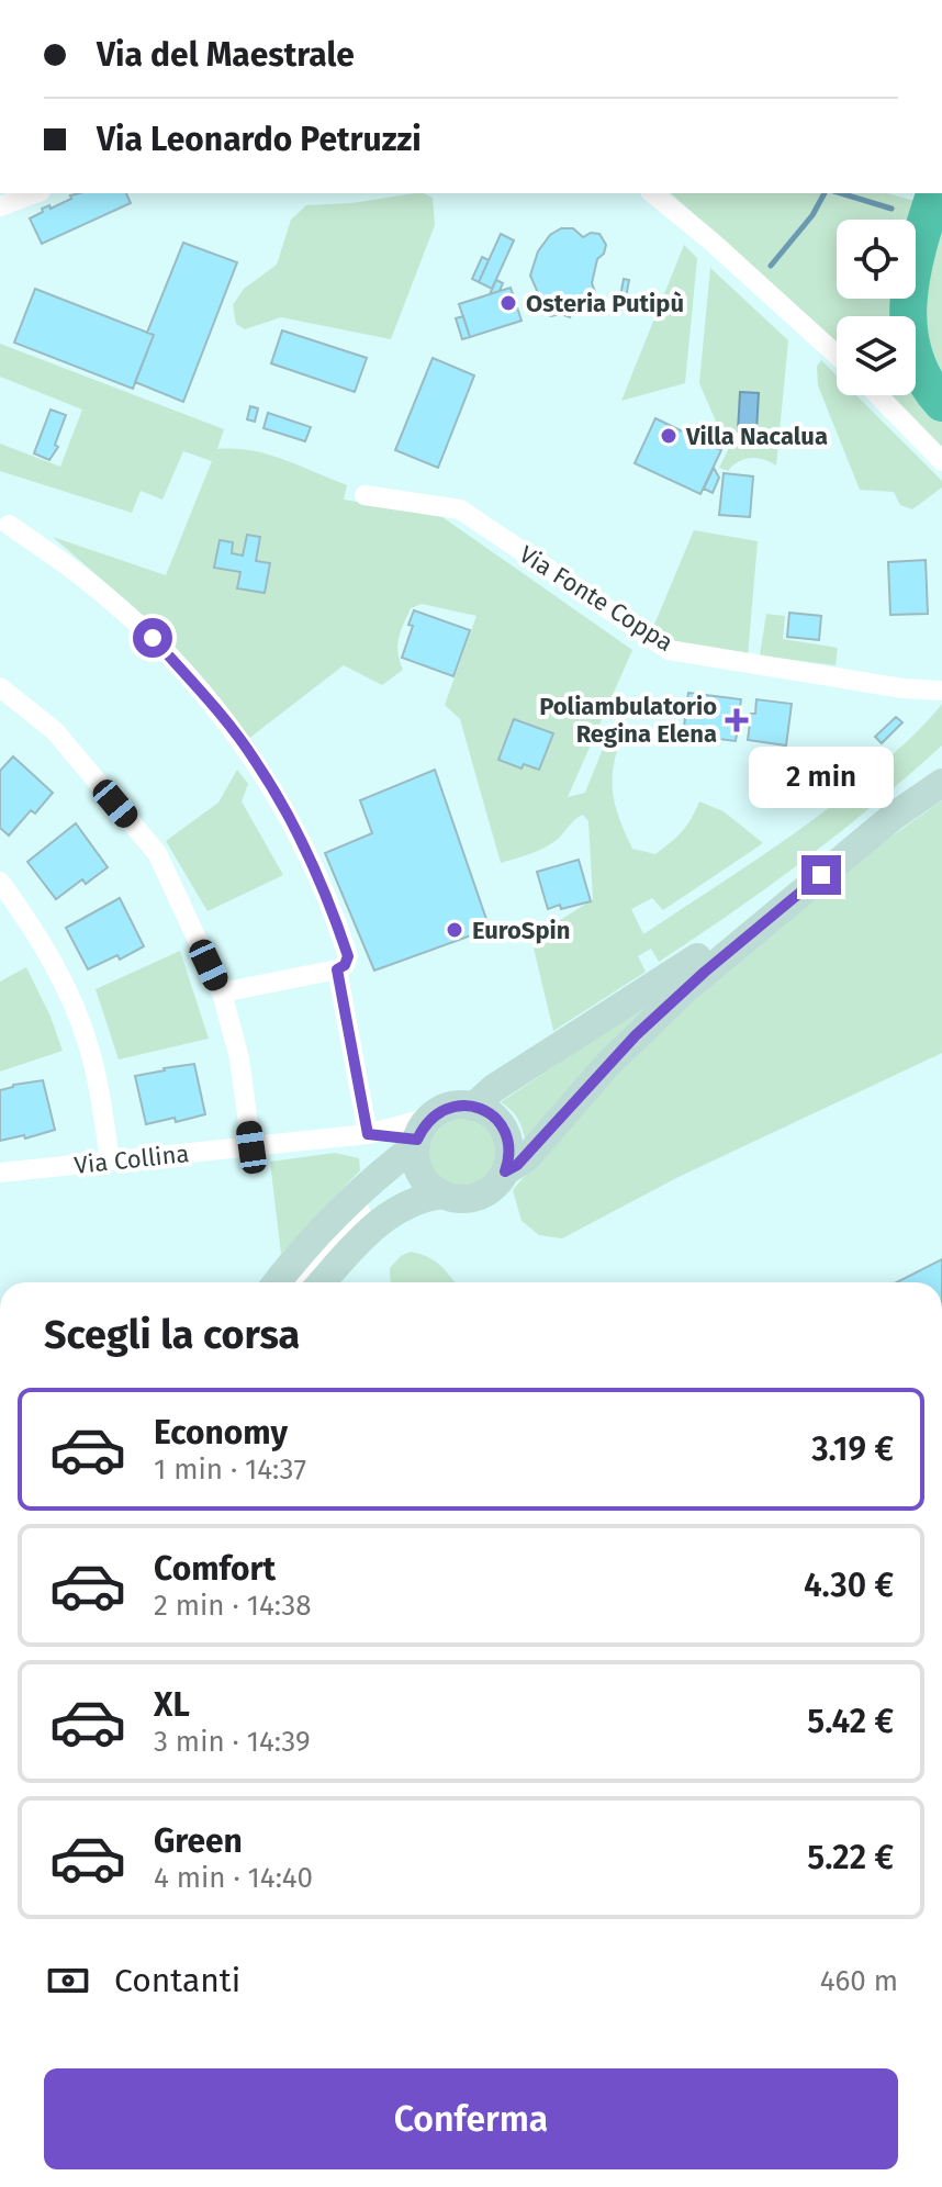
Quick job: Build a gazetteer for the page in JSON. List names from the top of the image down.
{
  "streets": {
    "street": ["Via Fonte Coppa", "Via Collina"]
  },
  "places": {
    "other": ["Osteria Putipù", "Villa Nacalua", "EuroSpin"],
    "health": ["Poliambulatorio Regina Elena"]
  },
  "page": {
    "banner": ["Via del Maestrale", "Via Leonardo Petruzzi"],
    "bubble": "2 min",
    "heading": "Scegli la corsa",
    "list": [
      {
        "name": "Economy",
        "note": "1 min · 14:37",
        "value": "3.19 €"
      },
      {
        "name": "Comfort",
        "note": "2 min · 14:38",
        "value": "4.30 €"
      },
      {
        "name": "XL",
        "note": "3 min · 14:39",
        "value": "5.42 €"
      },
      {
        "name": "Green",
        "note": "4 min · 14:40",
        "value": "5.22 €"
      }
    ],
    "pay": ["Contanti", "460 m"],
    "buttons": "Conferma"
  }
}
